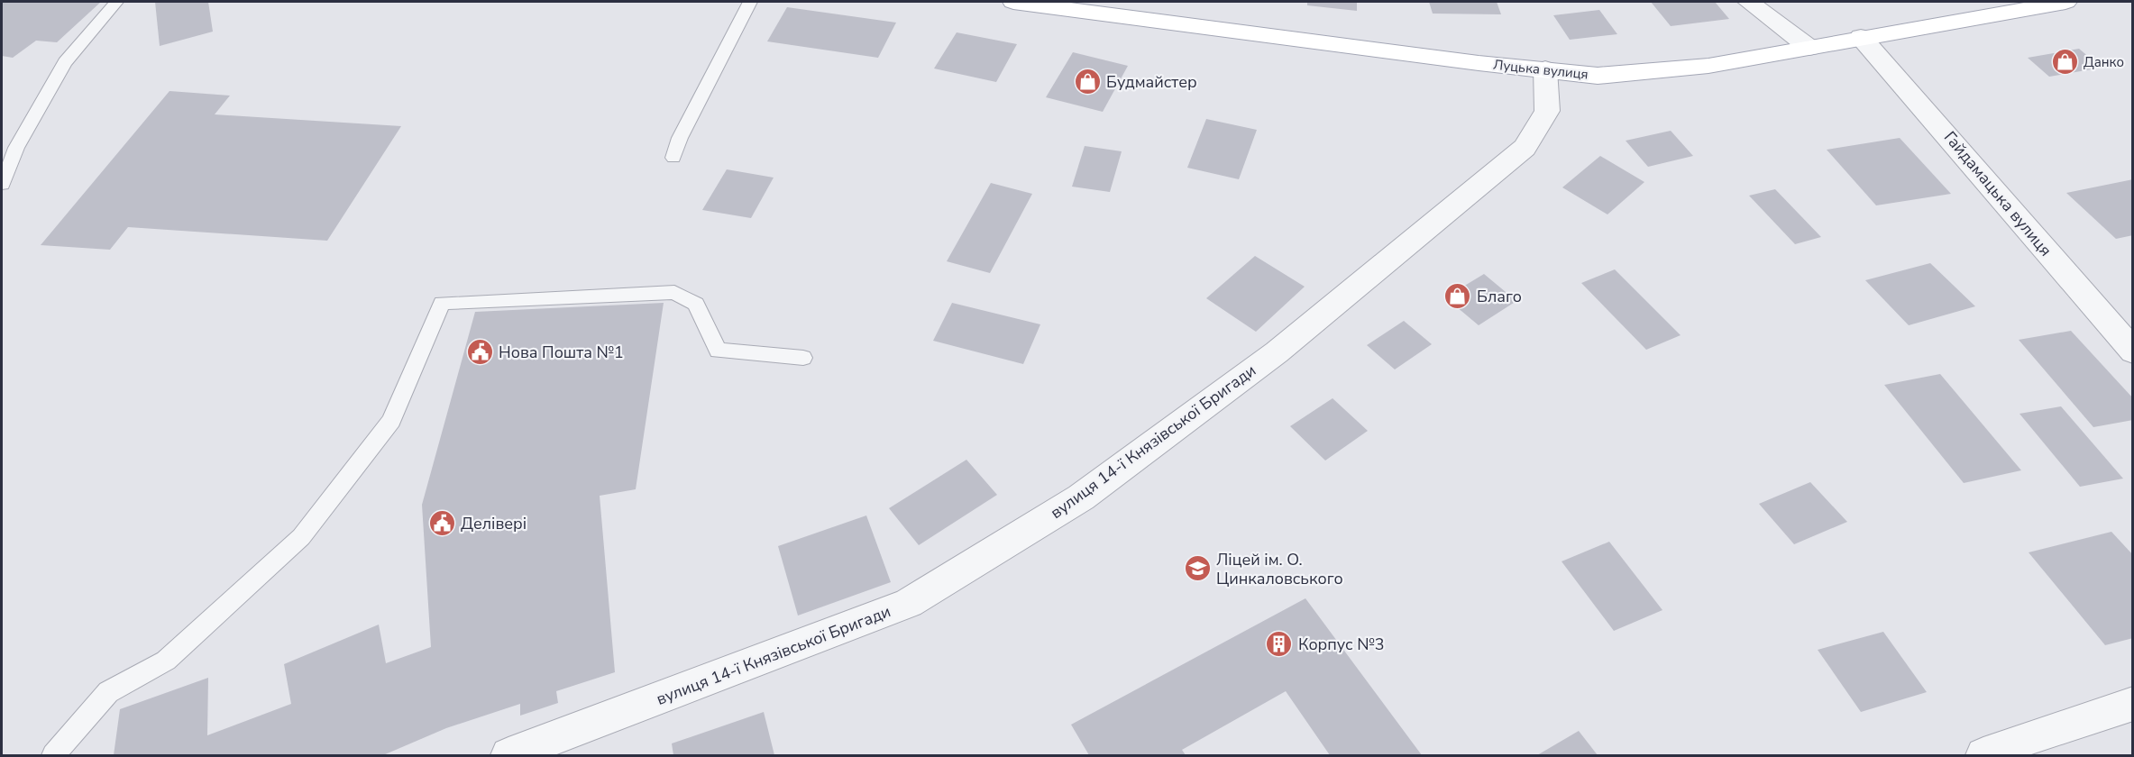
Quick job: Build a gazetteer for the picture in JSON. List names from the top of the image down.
{
  "streets": {
    "main road": ["Луцька вулиця"],
    "street": ["Гайдамацька вулиця", "вулиця 14-ї Князівської Бригади"]
  },
  "crossings": [
    ["Луцька вулиця", "Гайдамацька вулиця"],
    ["Луцька вулиця", "вулиця 14-ї Князівської Бригади"]
  ],
  "places": {
    "shop": ["Данко", "Будмайстер", "Благо"],
    "public building": ["Нова Пошта №1", "Делівері"],
    "school or university": ["Ліцей ім. О. Цинкаловського"],
    "building": ["Корпус №3"]
  }
}
